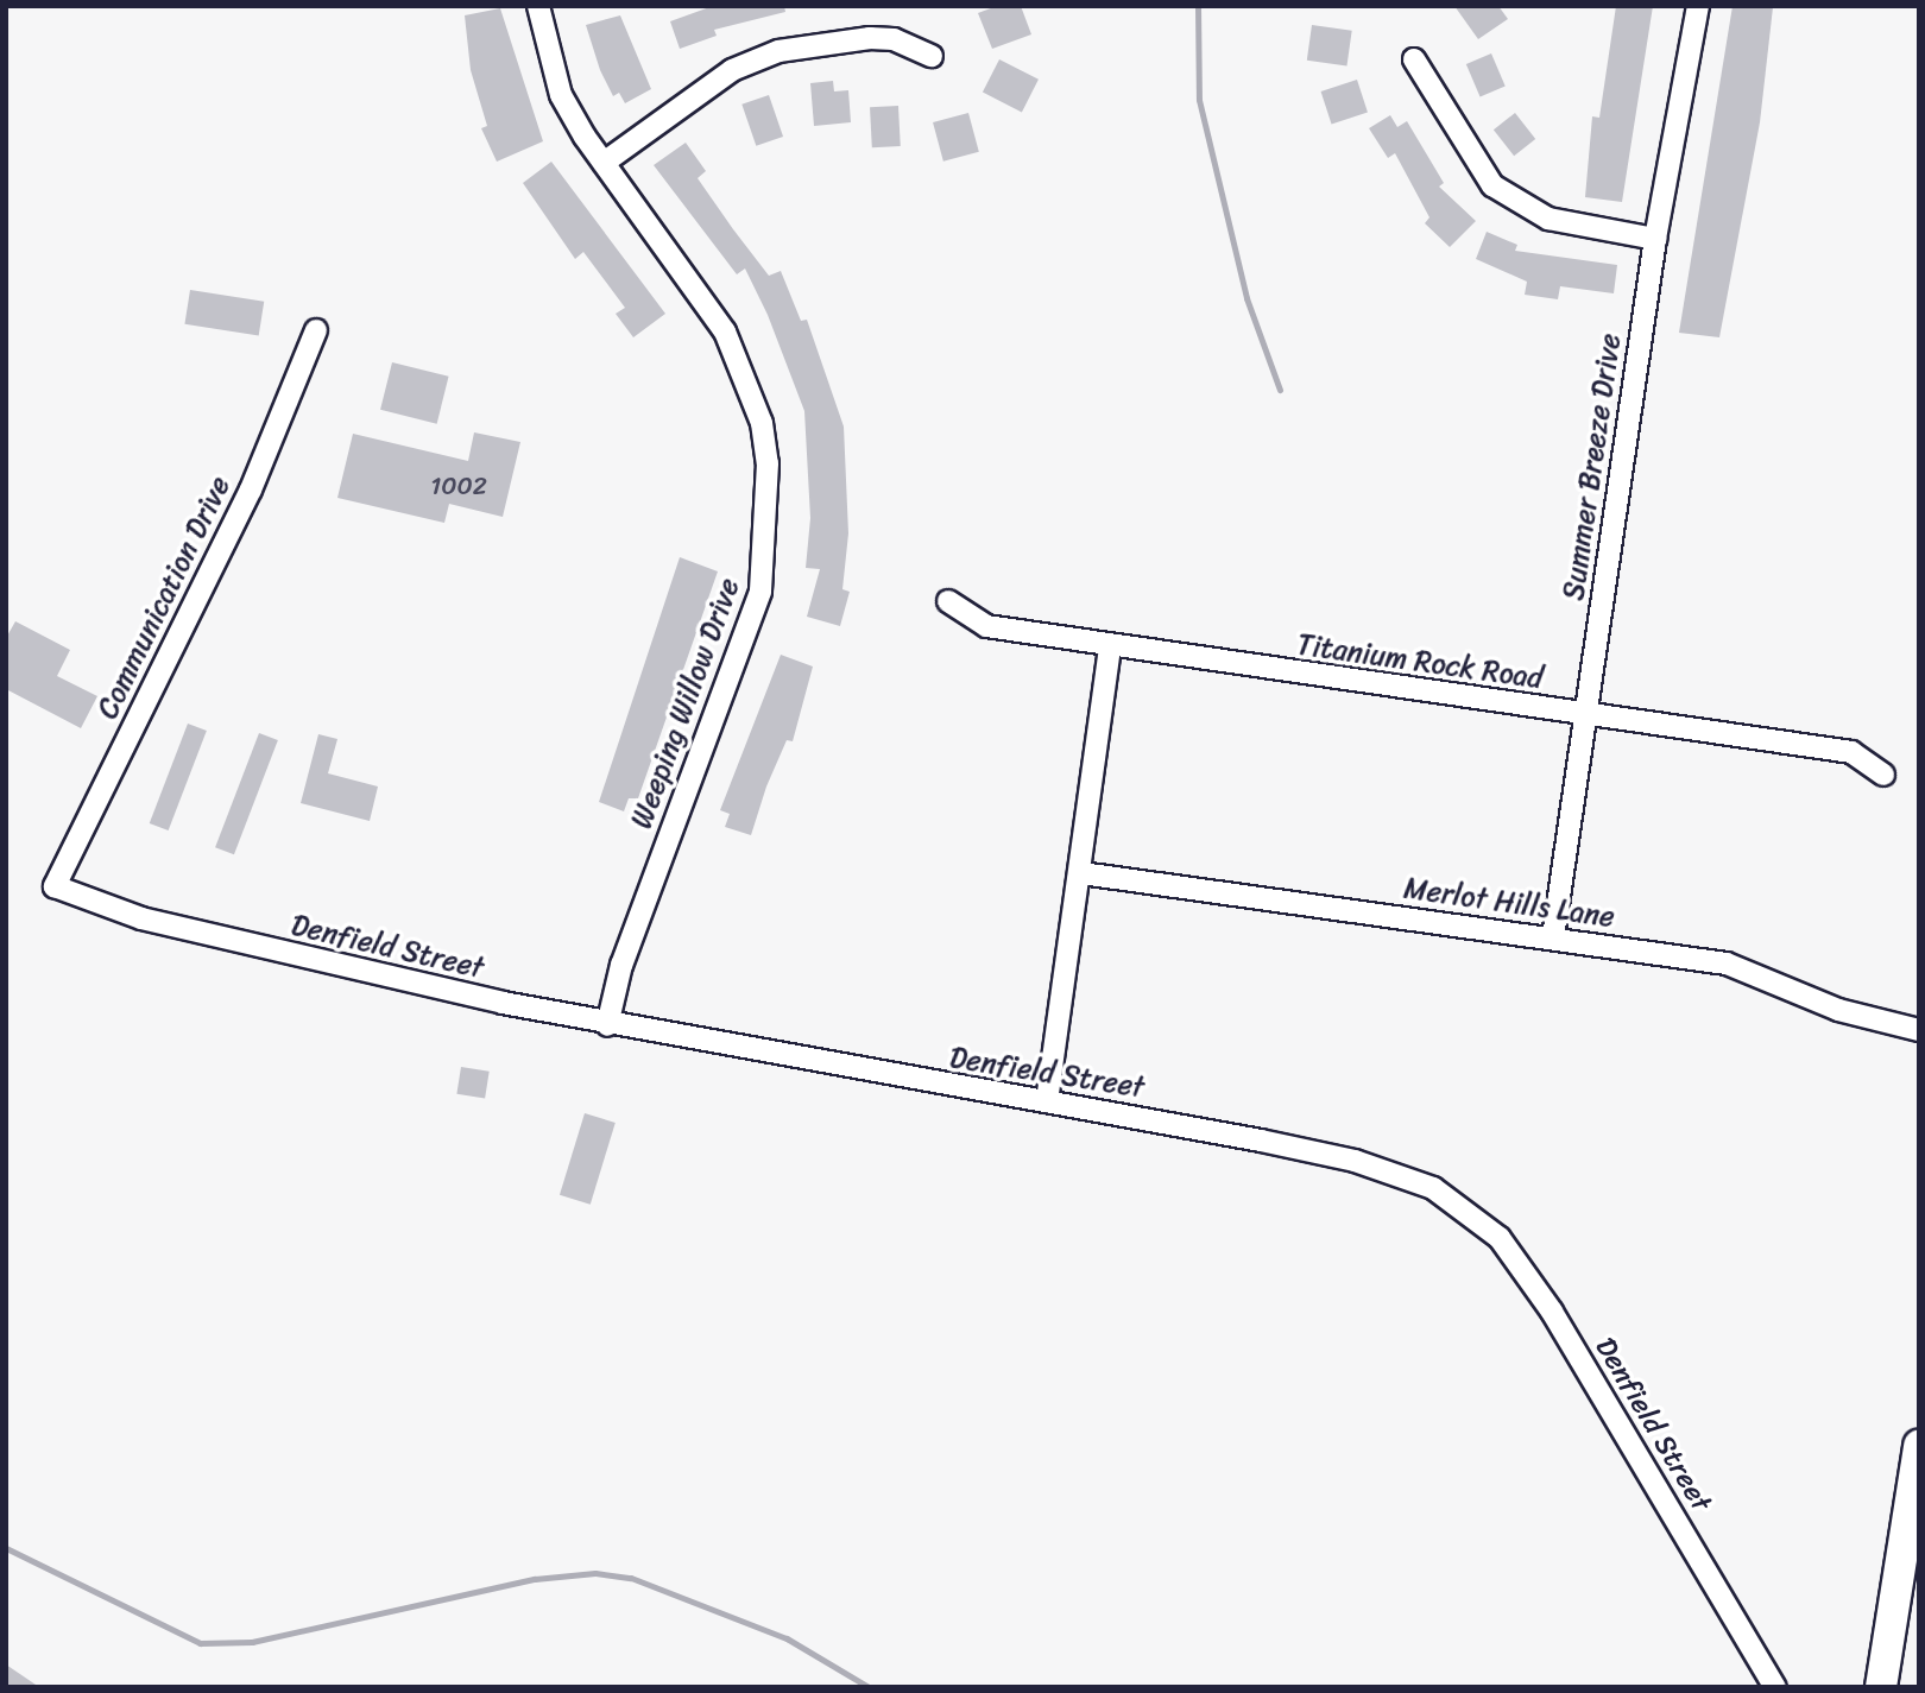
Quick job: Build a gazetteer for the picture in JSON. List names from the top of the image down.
{
  "streets": {
    "street": [
      "Summer Breeze Drive",
      "Communication Drive",
      "Titanium Rock Road",
      "Weeping Willow Drive",
      "Merlot Hills Lane",
      "Denfield Street"
    ]
  },
  "crossings": [
    ["Summer Breeze Drive", "Titanium Rock Road"],
    ["Summer Breeze Drive", "Merlot Hills Lane"],
    ["Communication Drive", "Denfield Street"],
    ["Weeping Willow Drive", "Denfield Street"]
  ],
  "house_numbers": ["1002"]
}
